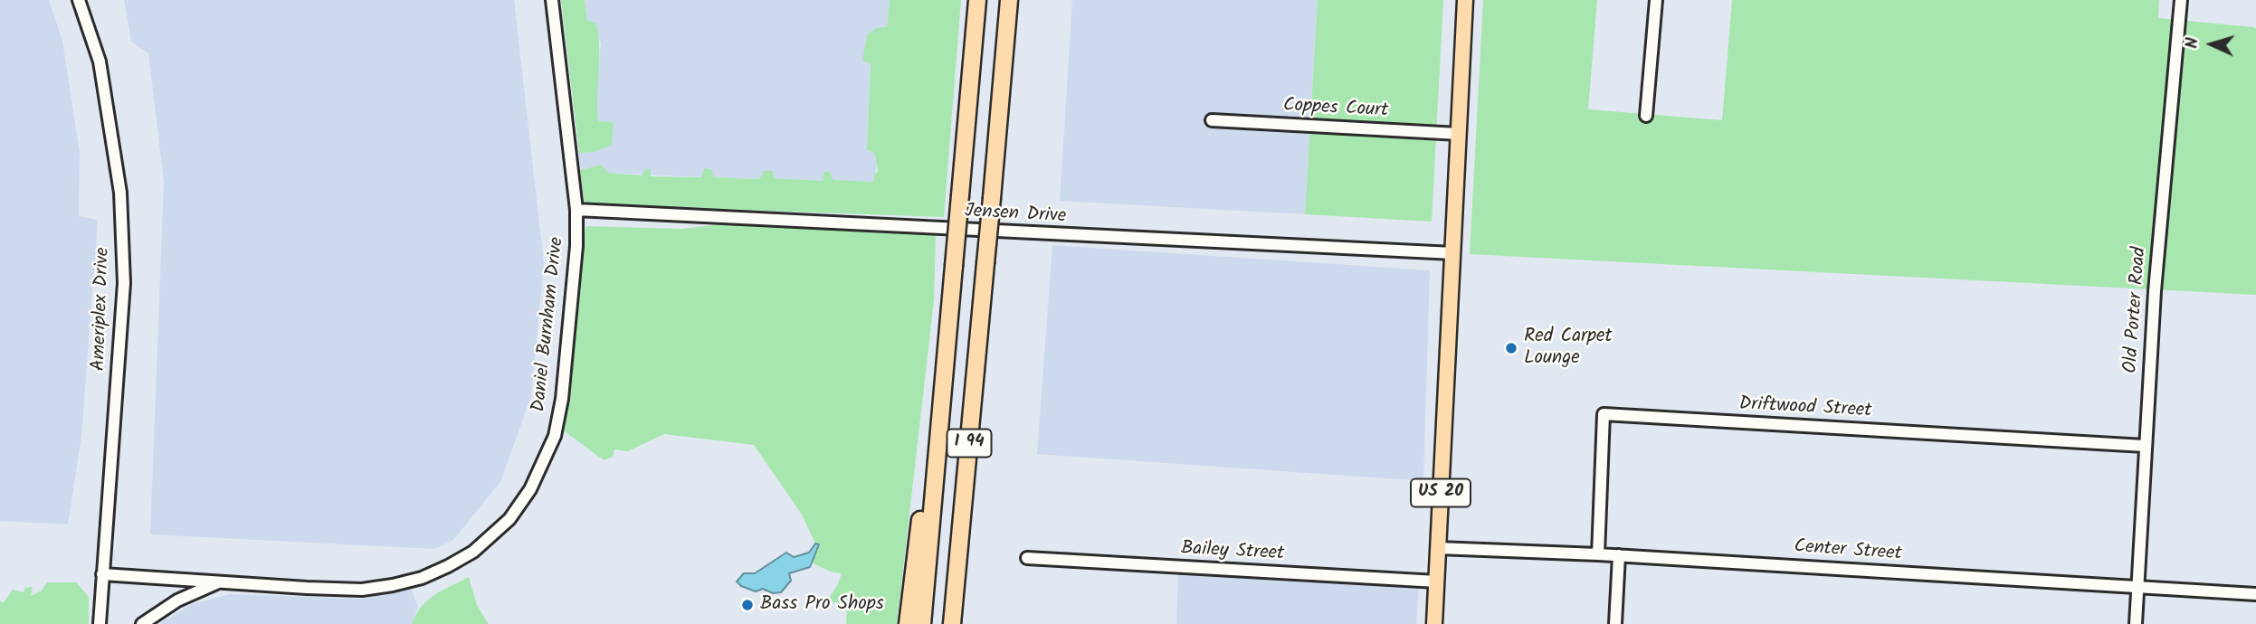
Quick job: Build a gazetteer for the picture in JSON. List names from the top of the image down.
{
  "streets": {
    "highway": ["I 94"],
    "main road": ["US 20"],
    "street": [
      "Coppes Court",
      "Jensen Drive",
      "Ameriplex Drive",
      "Old Porter Road",
      "Daniel Burnham Drive",
      "Driftwood Street",
      "Center Street",
      "Bailey Street"
    ]
  },
  "crossings": [
    ["Coppes Court", "US 20"],
    ["Jensen Drive", "Daniel Burnham Drive"],
    ["Jensen Drive", "US 20"],
    ["Ameriplex Drive", "Daniel Burnham Drive"],
    ["Old Porter Road", "Driftwood Street"],
    ["Old Porter Road", "Center Street"],
    ["Driftwood Street", "Center Street"],
    ["US 20", "Center Street"],
    ["US 20", "Bailey Street"]
  ],
  "places": ["Red Carpet Lounge", "Bass Pro Shops"],
  "north": "left"
}
